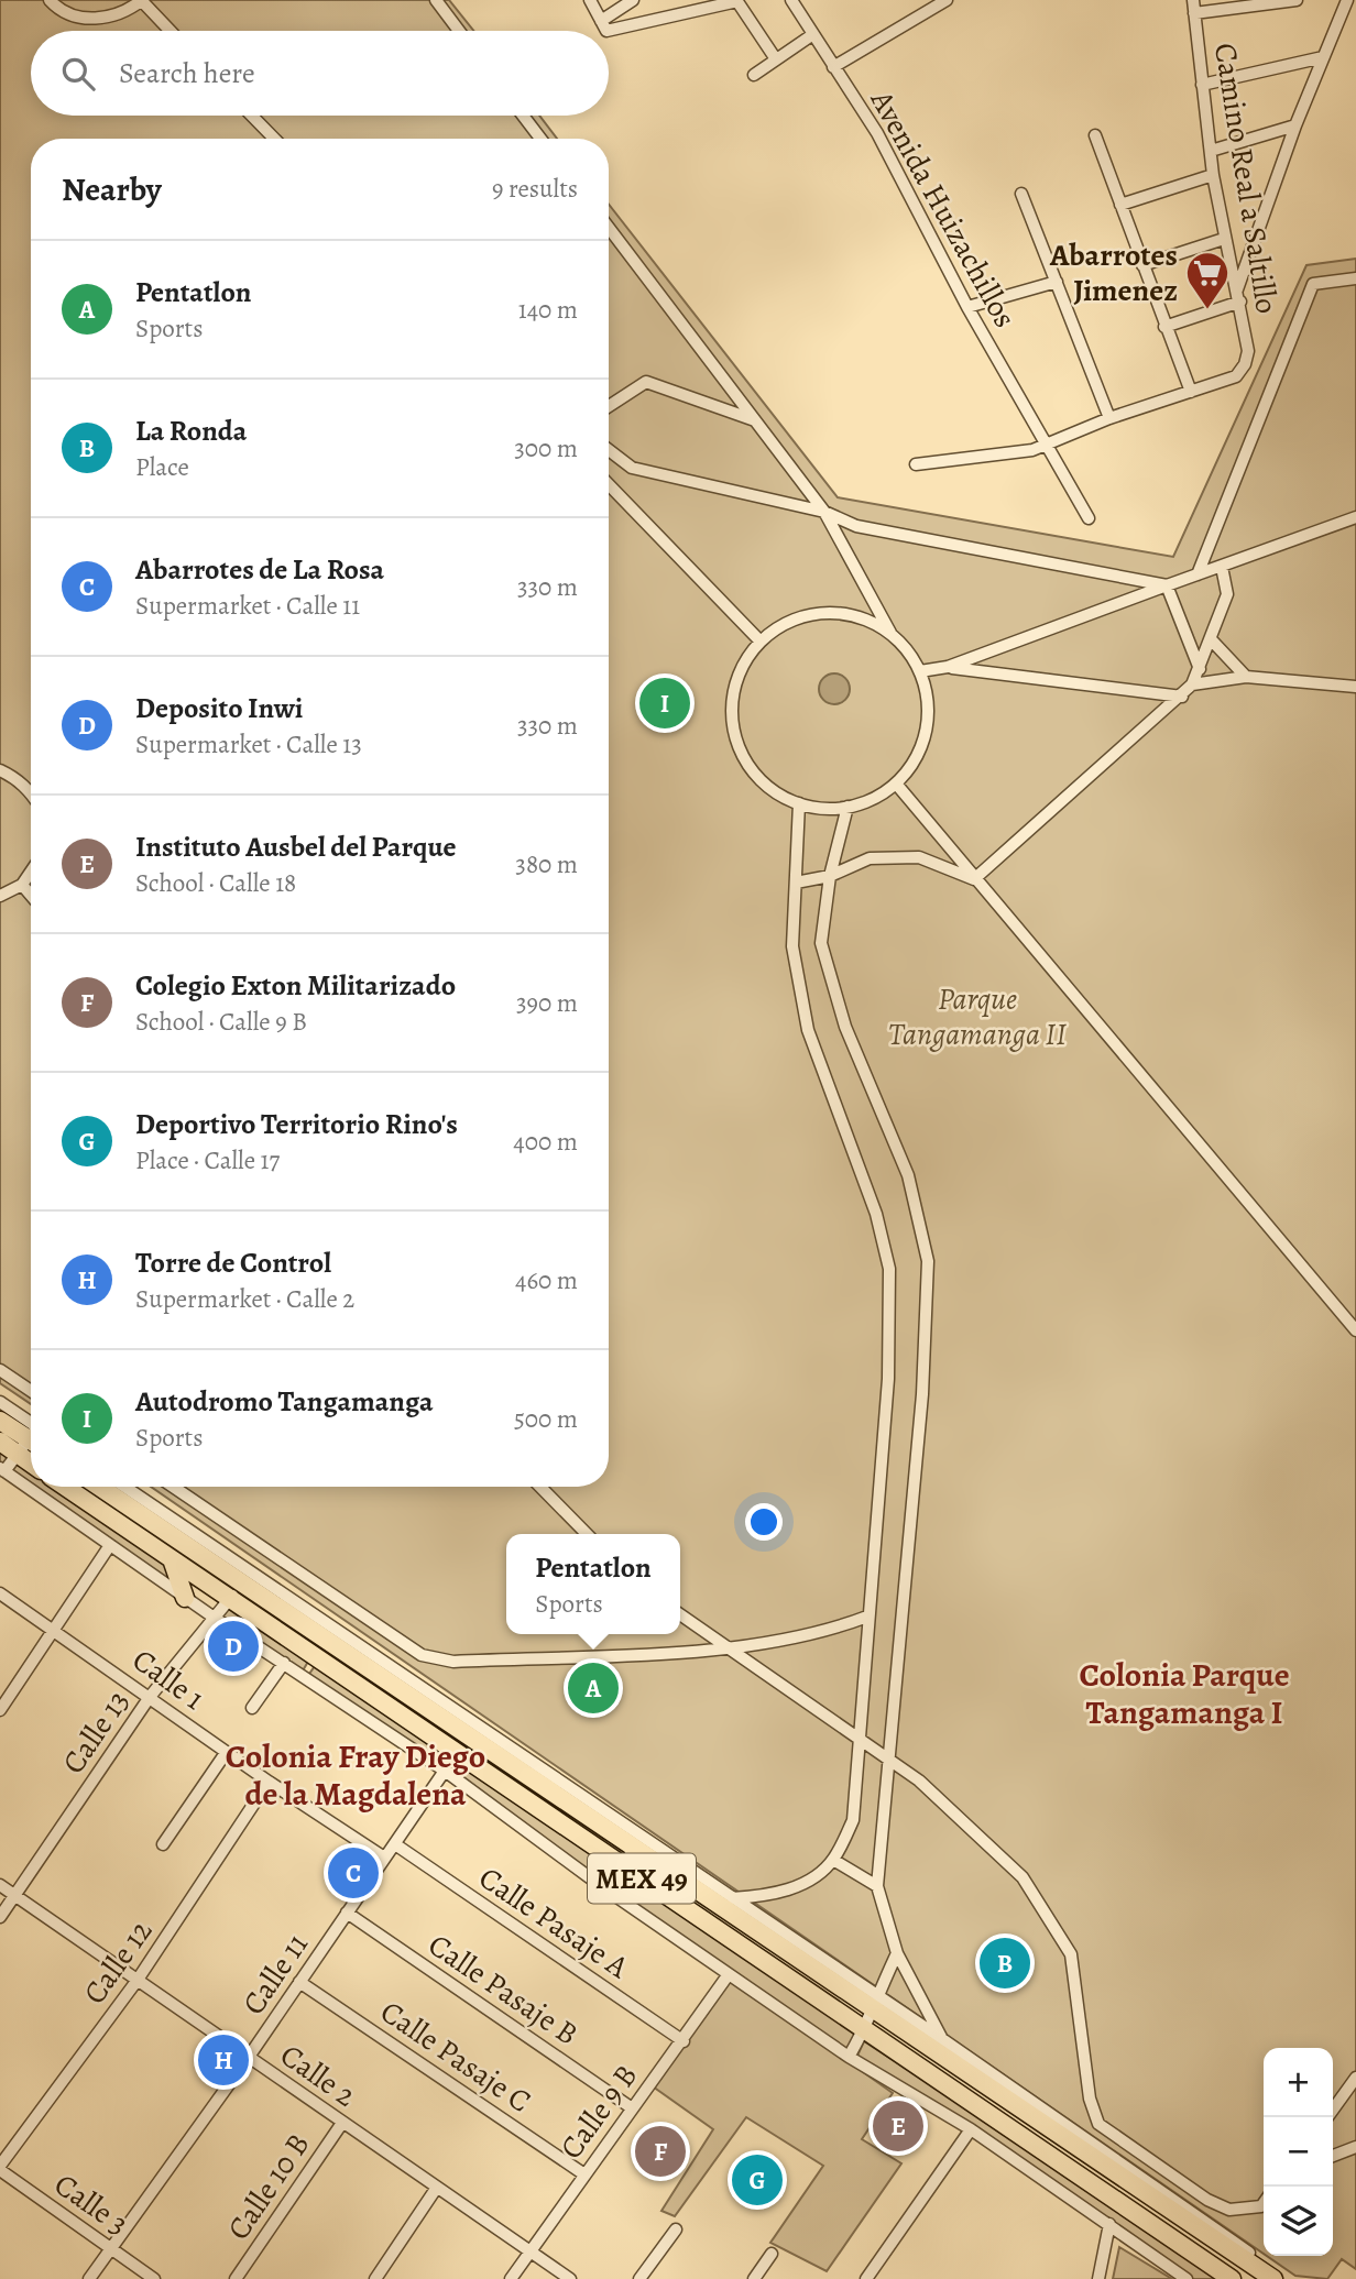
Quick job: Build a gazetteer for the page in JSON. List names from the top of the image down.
{
  "streets": {
    "main road": ["MEX 49"],
    "street": [
      "Camino Real a Saltillo",
      "Avenida Huizachillos",
      "Calle 1",
      "Calle 13",
      "Calle Pasaje A",
      "Calle 12",
      "Calle 11",
      "Calle Pasaje B",
      "Calle Pasaje C",
      "Calle 2",
      "Calle 9 B",
      "Calle 10 B",
      "Calle 3"
    ]
  },
  "crossings": [
    ["Calle 1", "Calle 13"],
    ["Calle 1", "Calle 12"],
    ["Calle 1", "Calle 11"],
    ["Calle 13", "MEX 49"],
    ["Calle 13", "Calle 2"],
    ["Calle Pasaje A", "Calle 11"],
    ["Calle Pasaje A", "Calle 9 B"],
    ["Calle 12", "Calle 2"],
    ["Calle 12", "Calle 3"],
    ["Calle 11", "Calle Pasaje B"],
    ["Calle 11", "Calle Pasaje C"],
    ["Calle 11", "Calle 2"],
    ["Calle 11", "Calle 3"],
    ["Calle Pasaje B", "Calle 9 B"],
    ["Calle Pasaje C", "Calle 9 B"],
    ["Calle 2", "Calle 9 B"],
    ["Calle 2", "Calle 10 B"]
  ],
  "districts": ["Colonia Parque Tangamanga I", "Colonia Fray Diego de la Magdalena"],
  "parks": ["Parque Tangamanga II"],
  "places": {
    "supermarket": ["Abarrotes Jimenez"]
  },
  "page": {
    "search": "Search here",
    "heading": ["Nearby", "9 results"],
    "list": [
      {
        "mark": "A",
        "name": "Pentatlon",
        "note": "Sports",
        "value": "140 m"
      },
      {
        "mark": "B",
        "name": "La Ronda",
        "note": "Place",
        "value": "300 m"
      },
      {
        "mark": "C",
        "name": "Abarrotes de La Rosa",
        "note": "Supermarket · Calle 11",
        "value": "330 m"
      },
      {
        "mark": "D",
        "name": "Deposito Inwi",
        "note": "Supermarket · Calle 13",
        "value": "330 m"
      },
      {
        "mark": "E",
        "name": "Instituto Ausbel del Parque",
        "note": "School · Calle 18",
        "value": "380 m"
      },
      {
        "mark": "F",
        "name": "Colegio Exton Militarizado",
        "note": "School · Calle 9 B",
        "value": "390 m"
      },
      {
        "mark": "G",
        "name": "Deportivo Territorio Rino's",
        "note": "Place · Calle 17",
        "value": "400 m"
      },
      {
        "mark": "H",
        "name": "Torre de Control",
        "note": "Supermarket · Calle 2",
        "value": "460 m"
      },
      {
        "mark": "I",
        "name": "Autodromo Tangamanga",
        "note": "Sports",
        "value": "500 m"
      }
    ],
    "pins": [
      "I",
      "D",
      "A",
      "C",
      "B",
      "H",
      "E",
      "F",
      "G"
    ],
    "popup": ["Pentatlon", "Sports"],
    "map_buttons": ["+", "−"]
  }
}
